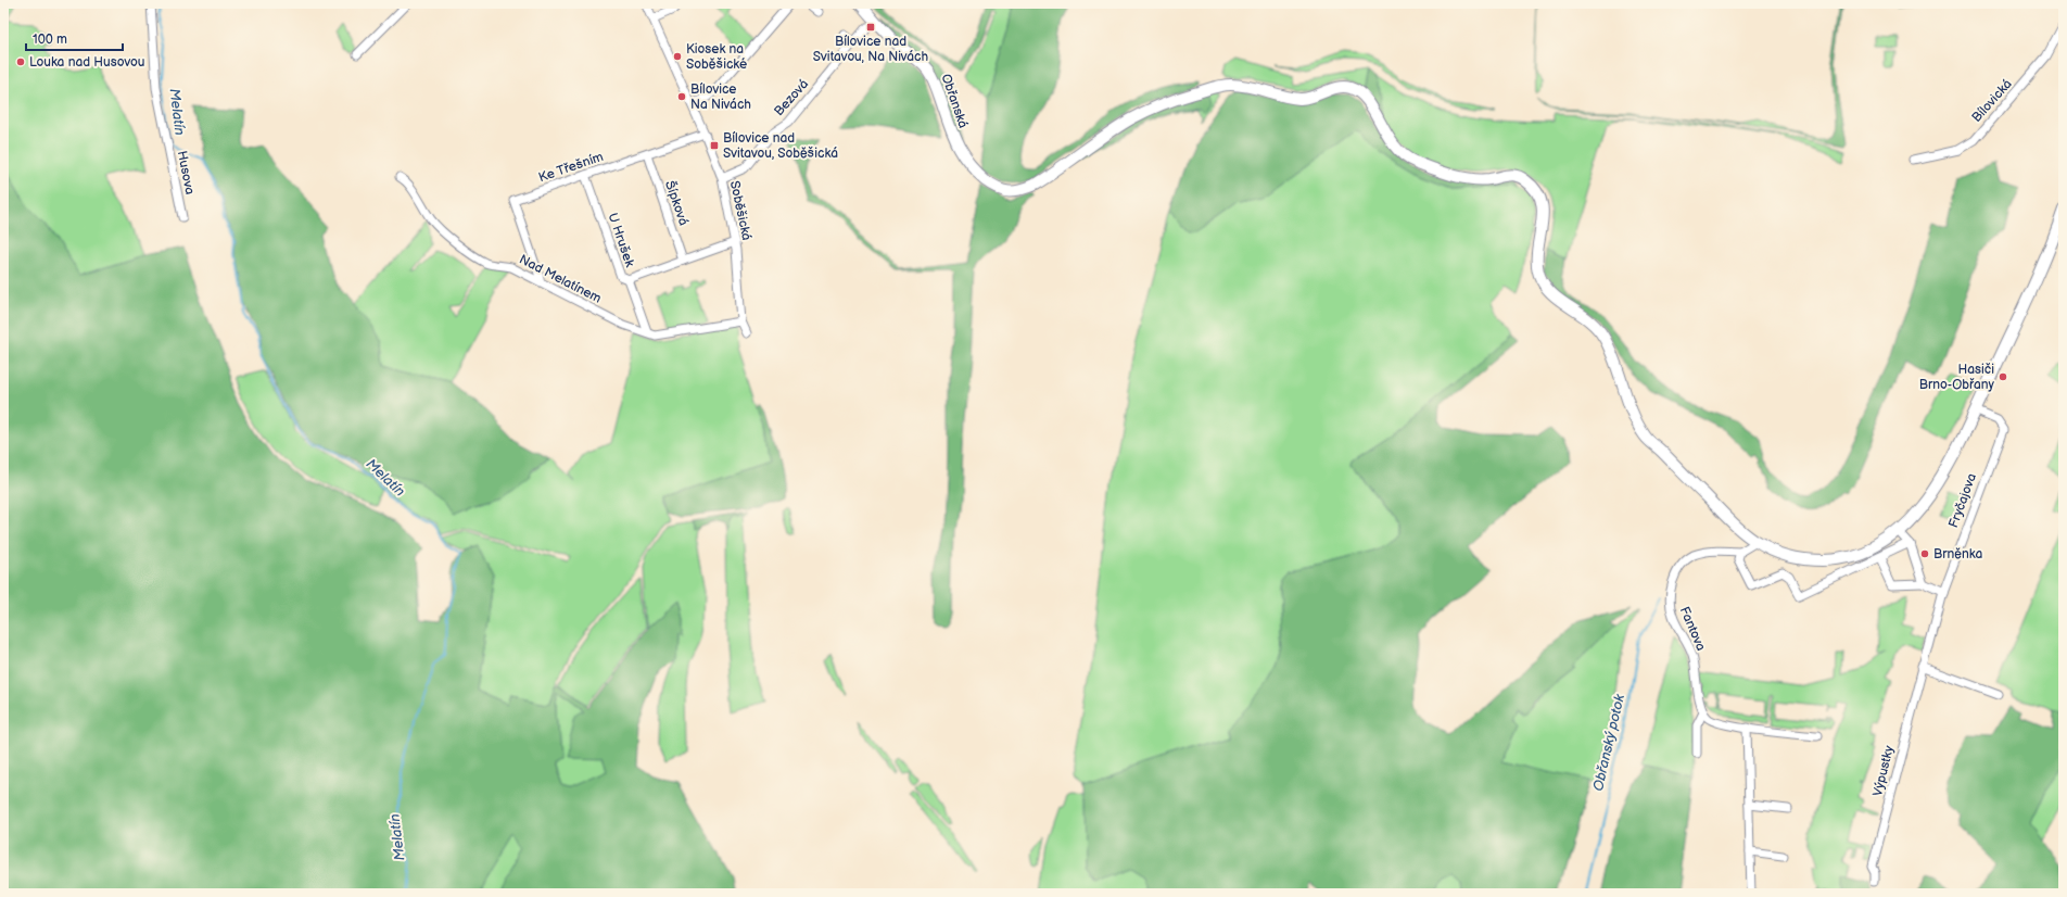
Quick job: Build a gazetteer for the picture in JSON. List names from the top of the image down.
{
  "streets": {
    "main road": ["Obřanská", "Fryčajova"],
    "street": [
      "Bezová",
      "Bílovická",
      "Ke Třešním",
      "Husova",
      "Šípková",
      "Soběšická",
      "U Hrušek",
      "Nad Melatínem",
      "Fantova",
      "Výpustky"
    ]
  },
  "crossings": [
    ["Bezová", "Soběšická"],
    ["Obřanská", "Fryčajova"],
    ["Ke Třešním", "Šípková"],
    ["Ke Třešním", "Soběšická"],
    ["Ke Třešním", "U Hrušek"],
    ["Soběšická", "Nad Melatínem"],
    ["U Hrušek", "Nad Melatínem"],
    ["Fryčajova", "Výpustky"]
  ],
  "water": ["Melatín", "Obřanský potok"],
  "places": {
    "transit": ["Bílovice nad Svitavou, Na Nivách", "Bílovice nad Svitavou, Soběšická"],
    "other": [
      "Kiosek na Soběšické",
      "Louka nad Husovou",
      "Bílovice Na Nivách",
      "Hasiči Brno-Obřany",
      "Brněnka"
    ]
  },
  "scale_bar": "100 m"
}
